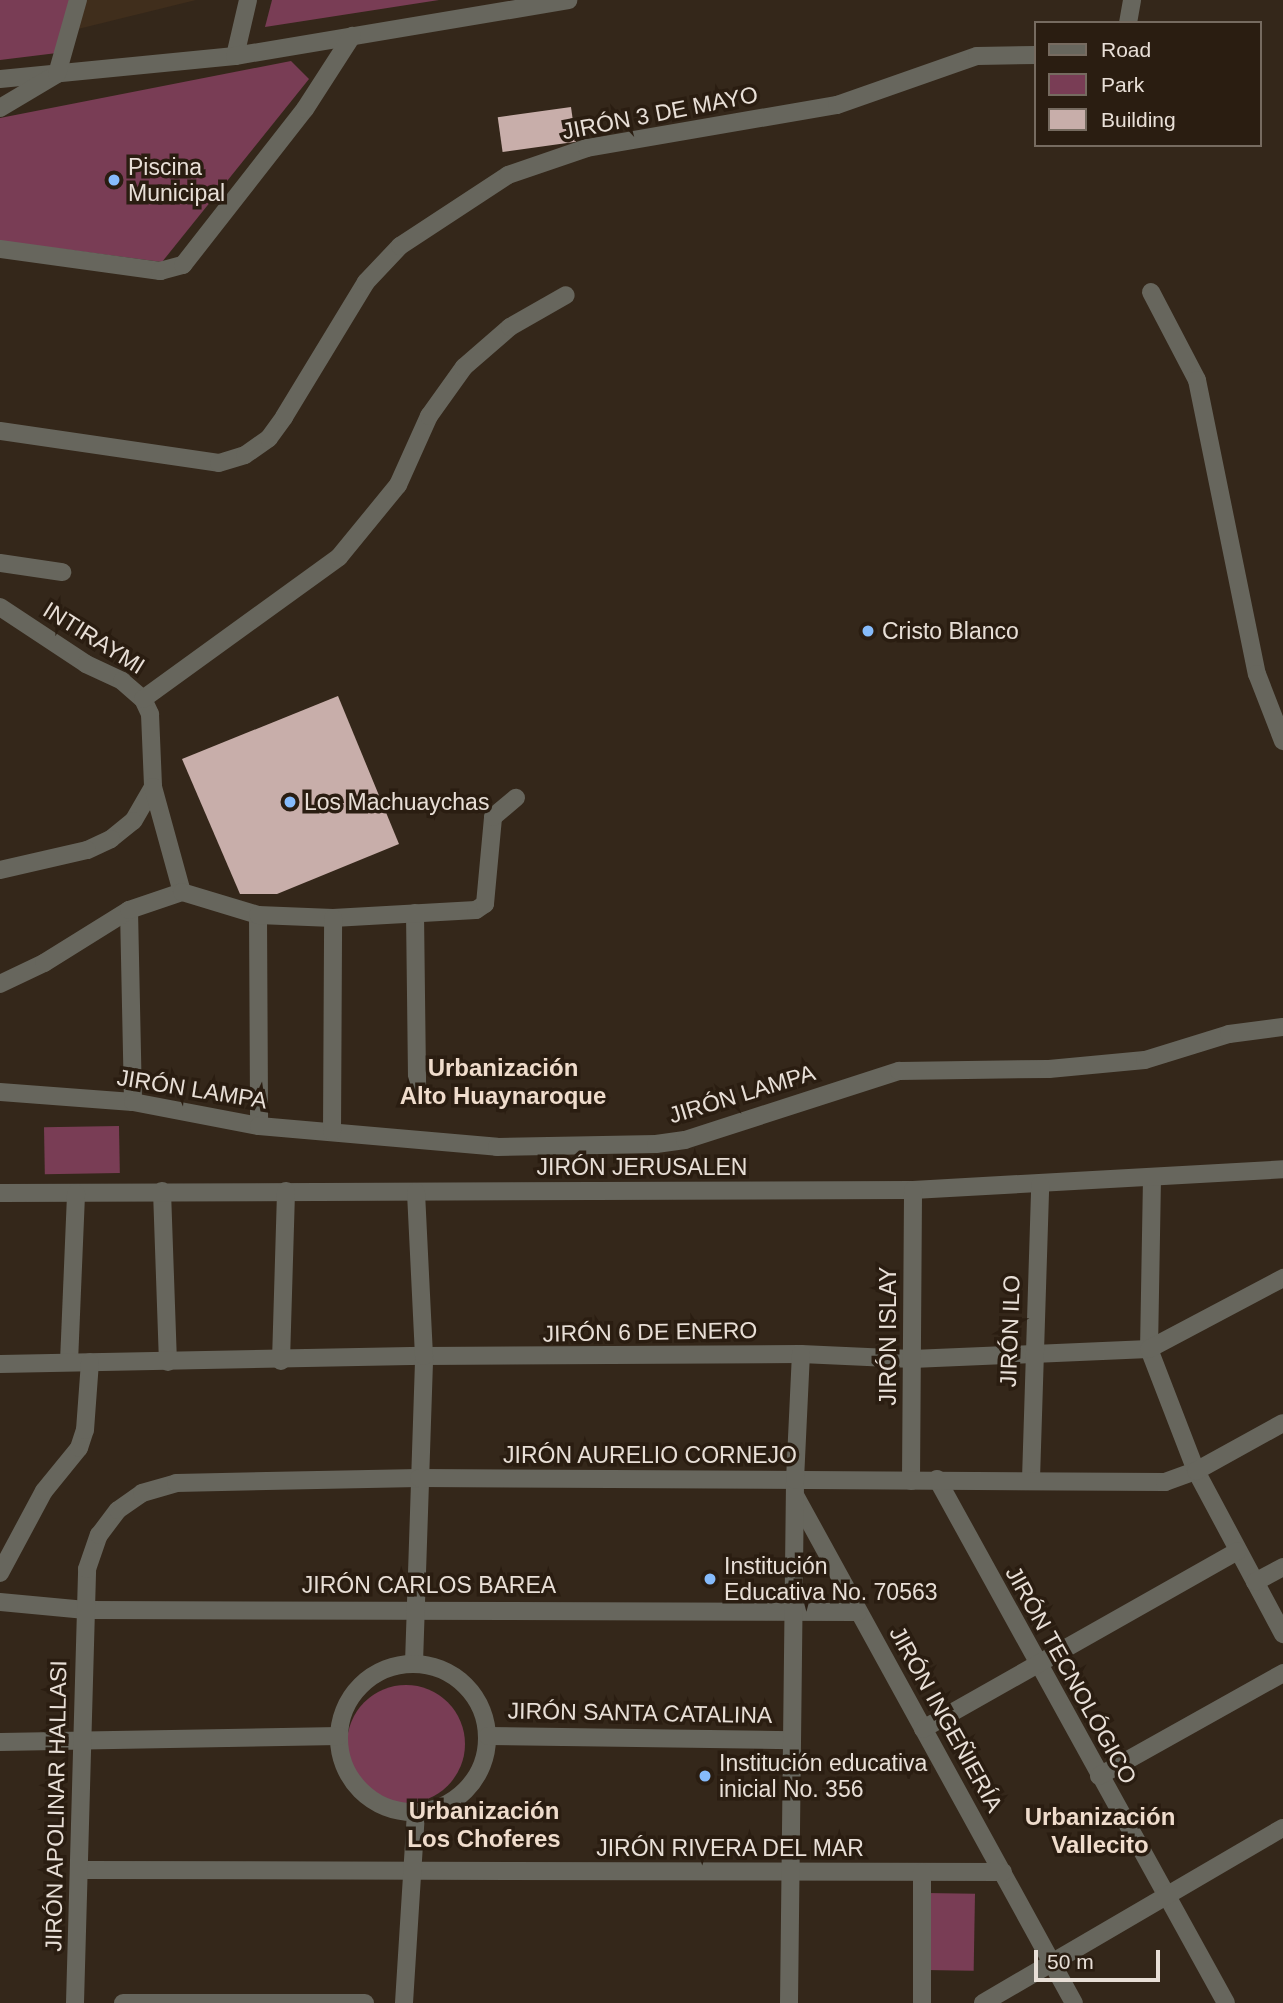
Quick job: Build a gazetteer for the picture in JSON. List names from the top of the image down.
{
  "streets": {
    "street": [
      "JIRÓN 3 DE MAYO",
      "INTIRAYMI",
      "JIRÓN LAMPA",
      "JIRÓN JERUSALEN",
      "JIRÓN ILO",
      "JIRÓN 6 DE ENERO",
      "JIRÓN ISLAY",
      "JIRÓN AURELIO CORNEJO",
      "JIRÓN CARLOS BAREA",
      "JIRÓN TECNOLÓGICO",
      "JIRÓN SANTA CATALINA",
      "JIRÓN INGEÑIERÍA",
      "JIRÓN APOLINAR HALLASI",
      "JIRÓN RIVERA DEL MAR"
    ]
  },
  "crossings": [
    ["JIRÓN JERUSALEN", "JIRÓN ILO"],
    ["JIRÓN JERUSALEN", "JIRÓN ISLAY"],
    ["JIRÓN ILO", "JIRÓN 6 DE ENERO"],
    ["JIRÓN ILO", "JIRÓN AURELIO CORNEJO"],
    ["JIRÓN 6 DE ENERO", "JIRÓN ISLAY"],
    ["JIRÓN ISLAY", "JIRÓN AURELIO CORNEJO"],
    ["JIRÓN AURELIO CORNEJO", "JIRÓN CARLOS BAREA"],
    ["JIRÓN AURELIO CORNEJO", "JIRÓN TECNOLÓGICO"],
    ["JIRÓN AURELIO CORNEJO", "JIRÓN INGEÑIERÍA"],
    ["JIRÓN AURELIO CORNEJO", "JIRÓN APOLINAR HALLASI"],
    ["JIRÓN CARLOS BAREA", "JIRÓN INGEÑIERÍA"],
    ["JIRÓN CARLOS BAREA", "JIRÓN APOLINAR HALLASI"],
    ["JIRÓN INGEÑIERÍA", "JIRÓN RIVERA DEL MAR"],
    ["JIRÓN APOLINAR HALLASI", "JIRÓN RIVERA DEL MAR"]
  ],
  "districts": ["Urbanización Alto Huaynaroque", "Urbanización Los Choferes", "Urbanización Vallecito"],
  "places": [
    "Piscina Municipal",
    "Cristo Blanco",
    "Los Machuaychas",
    "Institución Educativa No. 70563",
    "Institución educativa inicial No. 356"
  ],
  "legend": ["Road", "Park", "Building"],
  "scale_bar": "50 m"
}
